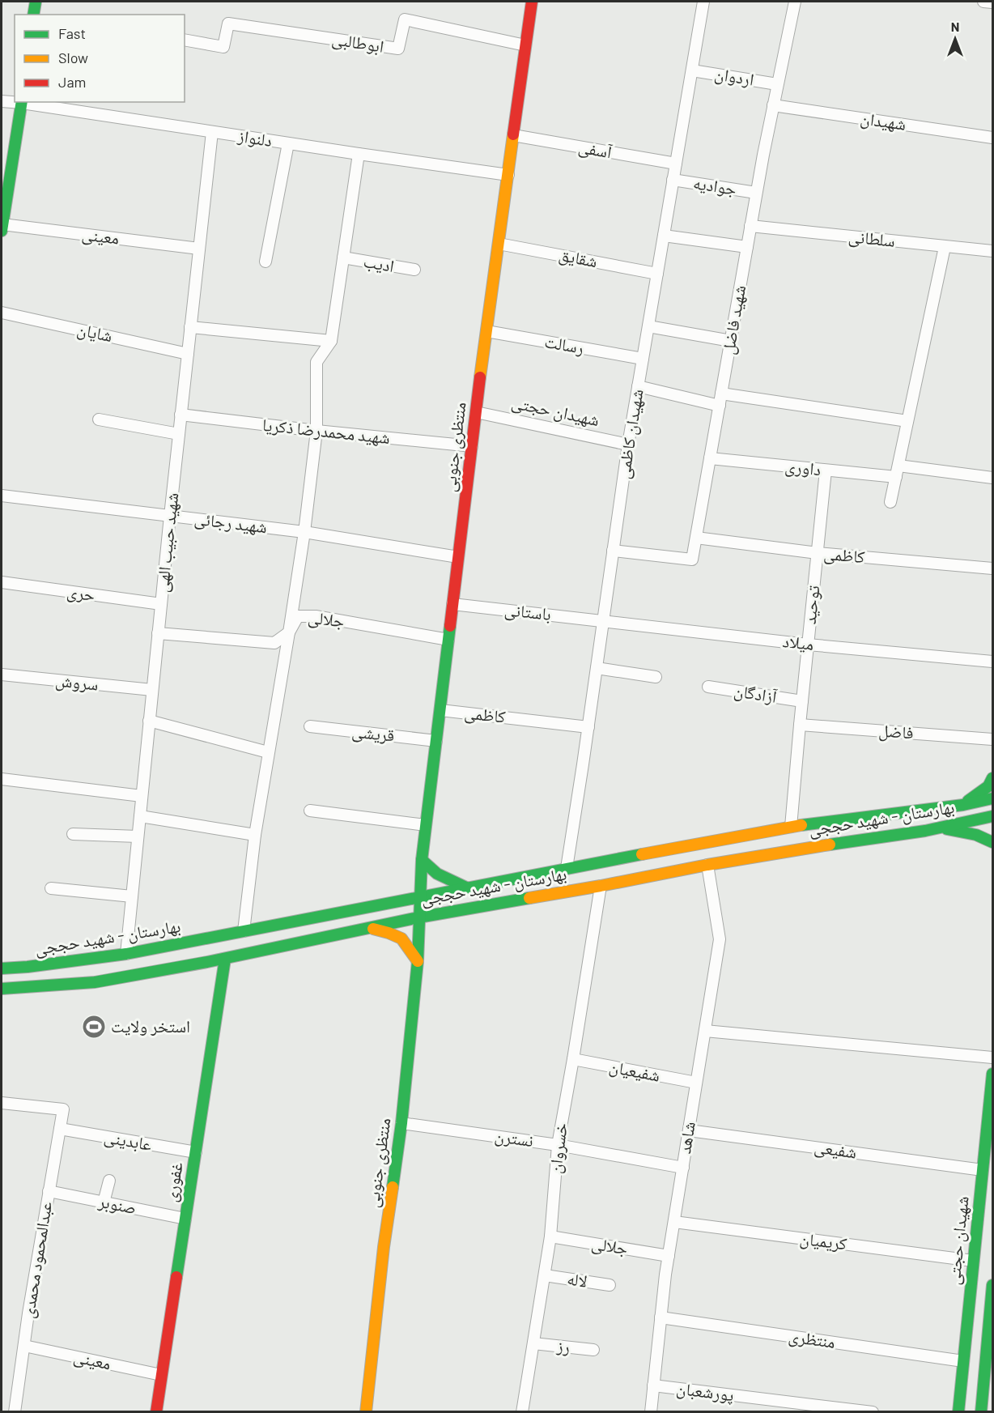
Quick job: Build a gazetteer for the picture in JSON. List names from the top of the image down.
{
  "streets": {
    "main road": [
      "شهیدان حجتی",
      "منتظری جنوبی",
      "بهارستان - شهید حججی",
      "غفوری"
    ],
    "street": [
      "ابوطالبی",
      "اردوان",
      "شهیدان",
      "دلنواز",
      "آسفی",
      "جوادیه",
      "معینی",
      "سلطانی",
      "شقایق",
      "ادیب",
      "شهید فاضل",
      "شایان",
      "رسالت",
      "شهید محمدرضا ذکریا",
      "شهیدان کاظمی",
      "داوری",
      "شهید رجائی",
      "شهید حبیب الهی",
      "کاظمی",
      "حری",
      "توحید",
      "باستانی",
      "جلالی",
      "میلاد",
      "سروش",
      "آزادگان",
      "فاضل",
      "قریشی",
      "شفیعیان",
      "شاهد",
      "نسترن",
      "عابدینی",
      "خسروان",
      "شفیعی",
      "صنوبر",
      "کریمیان",
      "عبدالمحمود محمدی",
      "لاله",
      "منتظری",
      "رز",
      "پورشعبان"
    ]
  },
  "crossings": [
    ["ابوطالبی", "منتظری جنوبی"],
    ["اردوان", "شهید فاضل"],
    ["اردوان", "شهیدان کاظمی"],
    ["شهیدان", "شهید فاضل"],
    ["دلنواز", "منتظری جنوبی"],
    ["دلنواز", "شهید حبیب الهی"],
    ["آسفی", "شهیدان کاظمی"],
    ["آسفی", "منتظری جنوبی"],
    ["جوادیه", "شهید فاضل"],
    ["جوادیه", "شهیدان کاظمی"],
    ["معینی", "شهید حبیب الهی"],
    ["معینی", "غفوری"],
    ["معینی", "عبدالمحمود محمدی"],
    ["سلطانی", "شهید فاضل"],
    ["شقایق", "شهیدان کاظمی"],
    ["شقایق", "منتظری جنوبی"],
    ["شهید فاضل", "شهیدان کاظمی"],
    ["شهید فاضل", "داوری"],
    ["شهید فاضل", "کاظمی"],
    ["شایان", "شهید حبیب الهی"],
    ["رسالت", "شهیدان کاظمی"],
    ["رسالت", "منتظری جنوبی"],
    ["شهیدان حجتی", "شهیدان کاظمی"],
    ["شهیدان حجتی", "منتظری جنوبی"],
    ["شهیدان حجتی", "شفیعی"],
    ["شهیدان حجتی", "کریمیان"],
    ["شهیدان حجتی", "منتظری"],
    ["شهید محمدرضا ذکریا", "منتظری جنوبی"],
    ["شهید محمدرضا ذکریا", "شهید حبیب الهی"],
    ["شهیدان کاظمی", "کاظمی"],
    ["شهیدان کاظمی", "باستانی"],
    ["شهیدان کاظمی", "میلاد"],
    ["شهیدان کاظمی", "بهارستان - شهید حججی"],
    ["منتظری جنوبی", "شهید رجائی"],
    ["منتظری جنوبی", "کاظمی"],
    ["منتظری جنوبی", "باستانی"],
    ["منتظری جنوبی", "جلالی"],
    ["منتظری جنوبی", "قریشی"],
    ["منتظری جنوبی", "بهارستان - شهید حججی"],
    ["منتظری جنوبی", "نسترن"],
    ["داوری", "توحید"],
    ["شهید رجائی", "شهید حبیب الهی"],
    ["شهید حبیب الهی", "حری"],
    ["شهید حبیب الهی", "جلالی"],
    ["شهید حبیب الهی", "سروش"],
    ["شهید حبیب الهی", "بهارستان - شهید حججی"],
    ["کاظمی", "توحید"],
    ["توحید", "میلاد"],
    ["توحید", "آزادگان"],
    ["توحید", "فاضل"],
    ["توحید", "بهارستان - شهید حججی"],
    ["باستانی", "میلاد"],
    ["جلالی", "شاهد"],
    ["جلالی", "خسروان"],
    ["بهارستان - شهید حججی", "شاهد"],
    ["بهارستان - شهید حججی", "خسروان"],
    ["بهارستان - شهید حججی", "غفوری"],
    ["شفیعیان", "شاهد"],
    ["شفیعیان", "خسروان"],
    ["شاهد", "نسترن"],
    ["شاهد", "شفیعی"],
    ["شاهد", "کریمیان"],
    ["شاهد", "منتظری"],
    ["شاهد", "پورشعبان"],
    ["نسترن", "خسروان"],
    ["عابدینی", "غفوری"],
    ["عابدینی", "عبدالمحمود محمدی"],
    ["خسروان", "لاله"],
    ["خسروان", "رز"],
    ["غفوری", "صنوبر"],
    ["صنوبر", "عبدالمحمود محمدی"]
  ],
  "places": {
    "sports": ["استخر ولایت"]
  },
  "legend": ["Fast", "Slow", "Jam"],
  "north": "top"
}
